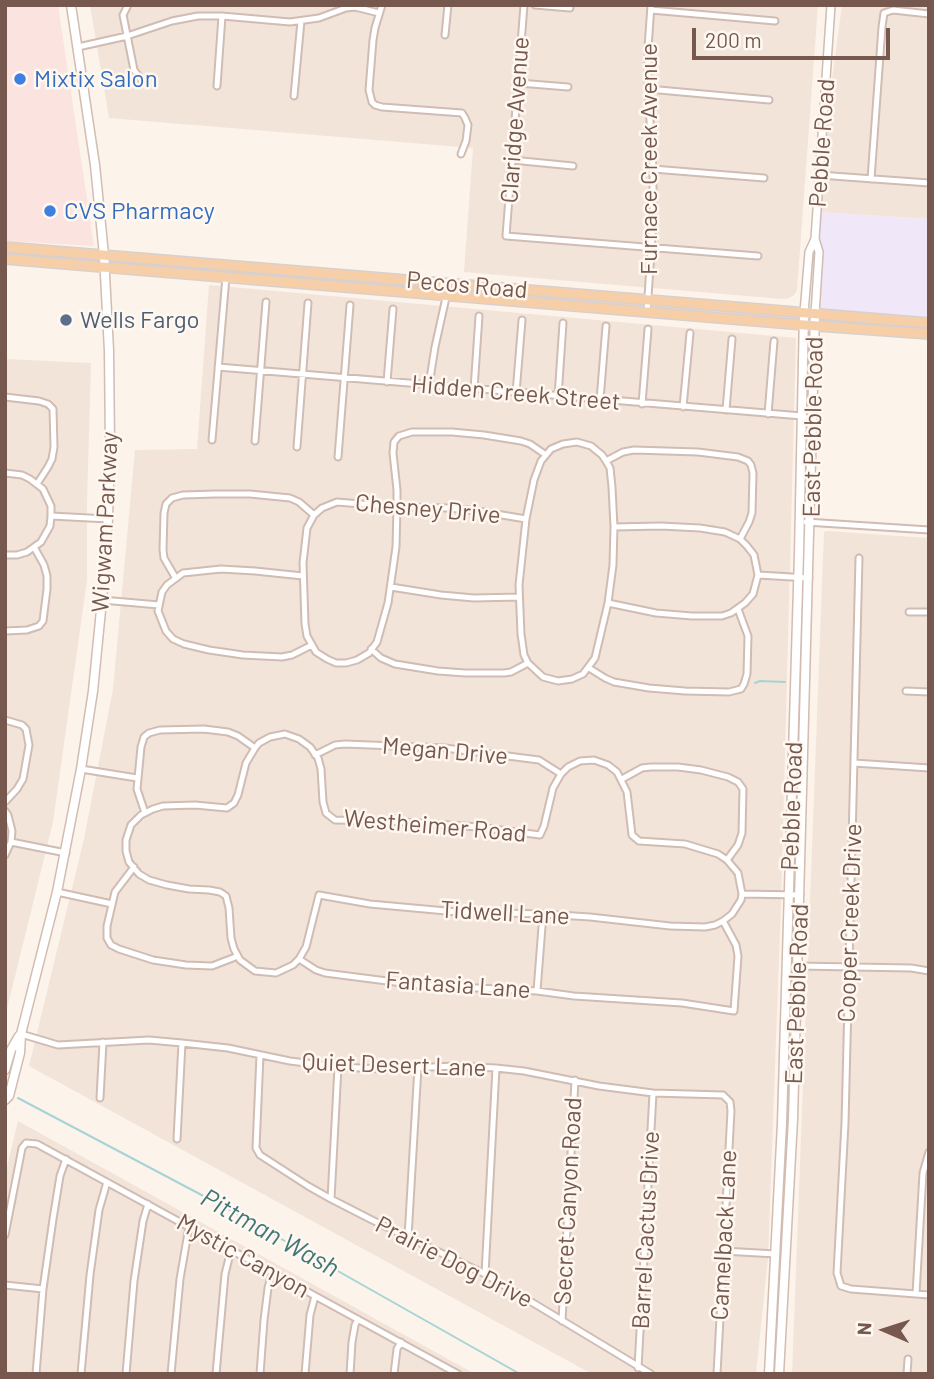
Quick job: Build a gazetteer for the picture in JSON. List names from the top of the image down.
{
  "streets": {
    "main road": [
      "Pebble Road",
      "Pecos Road",
      "East Pebble Road",
      "Wigwam Parkway"
    ],
    "street": [
      "Claridge Avenue",
      "Furnace Creek Avenue",
      "Hidden Creek Street",
      "Chesney Drive",
      "Megan Drive",
      "Westheimer Road",
      "Tidwell Lane",
      "Cooper Creek Drive",
      "Fantasia Lane",
      "Quiet Desert Lane",
      "Secret Canyon Road",
      "Barrel Cactus Drive",
      "Camelback Lane",
      "Mystic Canyon",
      "Prairie Dog Drive"
    ]
  },
  "crossings": [
    ["Claridge Avenue", "Furnace Creek Avenue"],
    ["Pebble Road", "Pecos Road"],
    ["Pebble Road", "Hidden Creek Street"],
    ["Pebble Road", "East Pebble Road"],
    ["Furnace Creek Avenue", "Pecos Road"],
    ["Pecos Road", "East Pebble Road"],
    ["Pecos Road", "Wigwam Parkway"],
    ["Hidden Creek Street", "East Pebble Road"],
    ["Wigwam Parkway", "Quiet Desert Lane"],
    ["Megan Drive", "Westheimer Road"],
    ["Tidwell Lane", "Fantasia Lane"],
    ["Quiet Desert Lane", "Secret Canyon Road"],
    ["Quiet Desert Lane", "Barrel Cactus Drive"],
    ["Quiet Desert Lane", "Camelback Lane"],
    ["Quiet Desert Lane", "Prairie Dog Drive"],
    ["Secret Canyon Road", "Prairie Dog Drive"],
    ["Barrel Cactus Drive", "Prairie Dog Drive"]
  ],
  "water": ["Pittman Wash"],
  "places": ["Mixtix Salon", "CVS Pharmacy", "Wells Fargo"],
  "scale_bar": "200 m",
  "north": "left"
}
